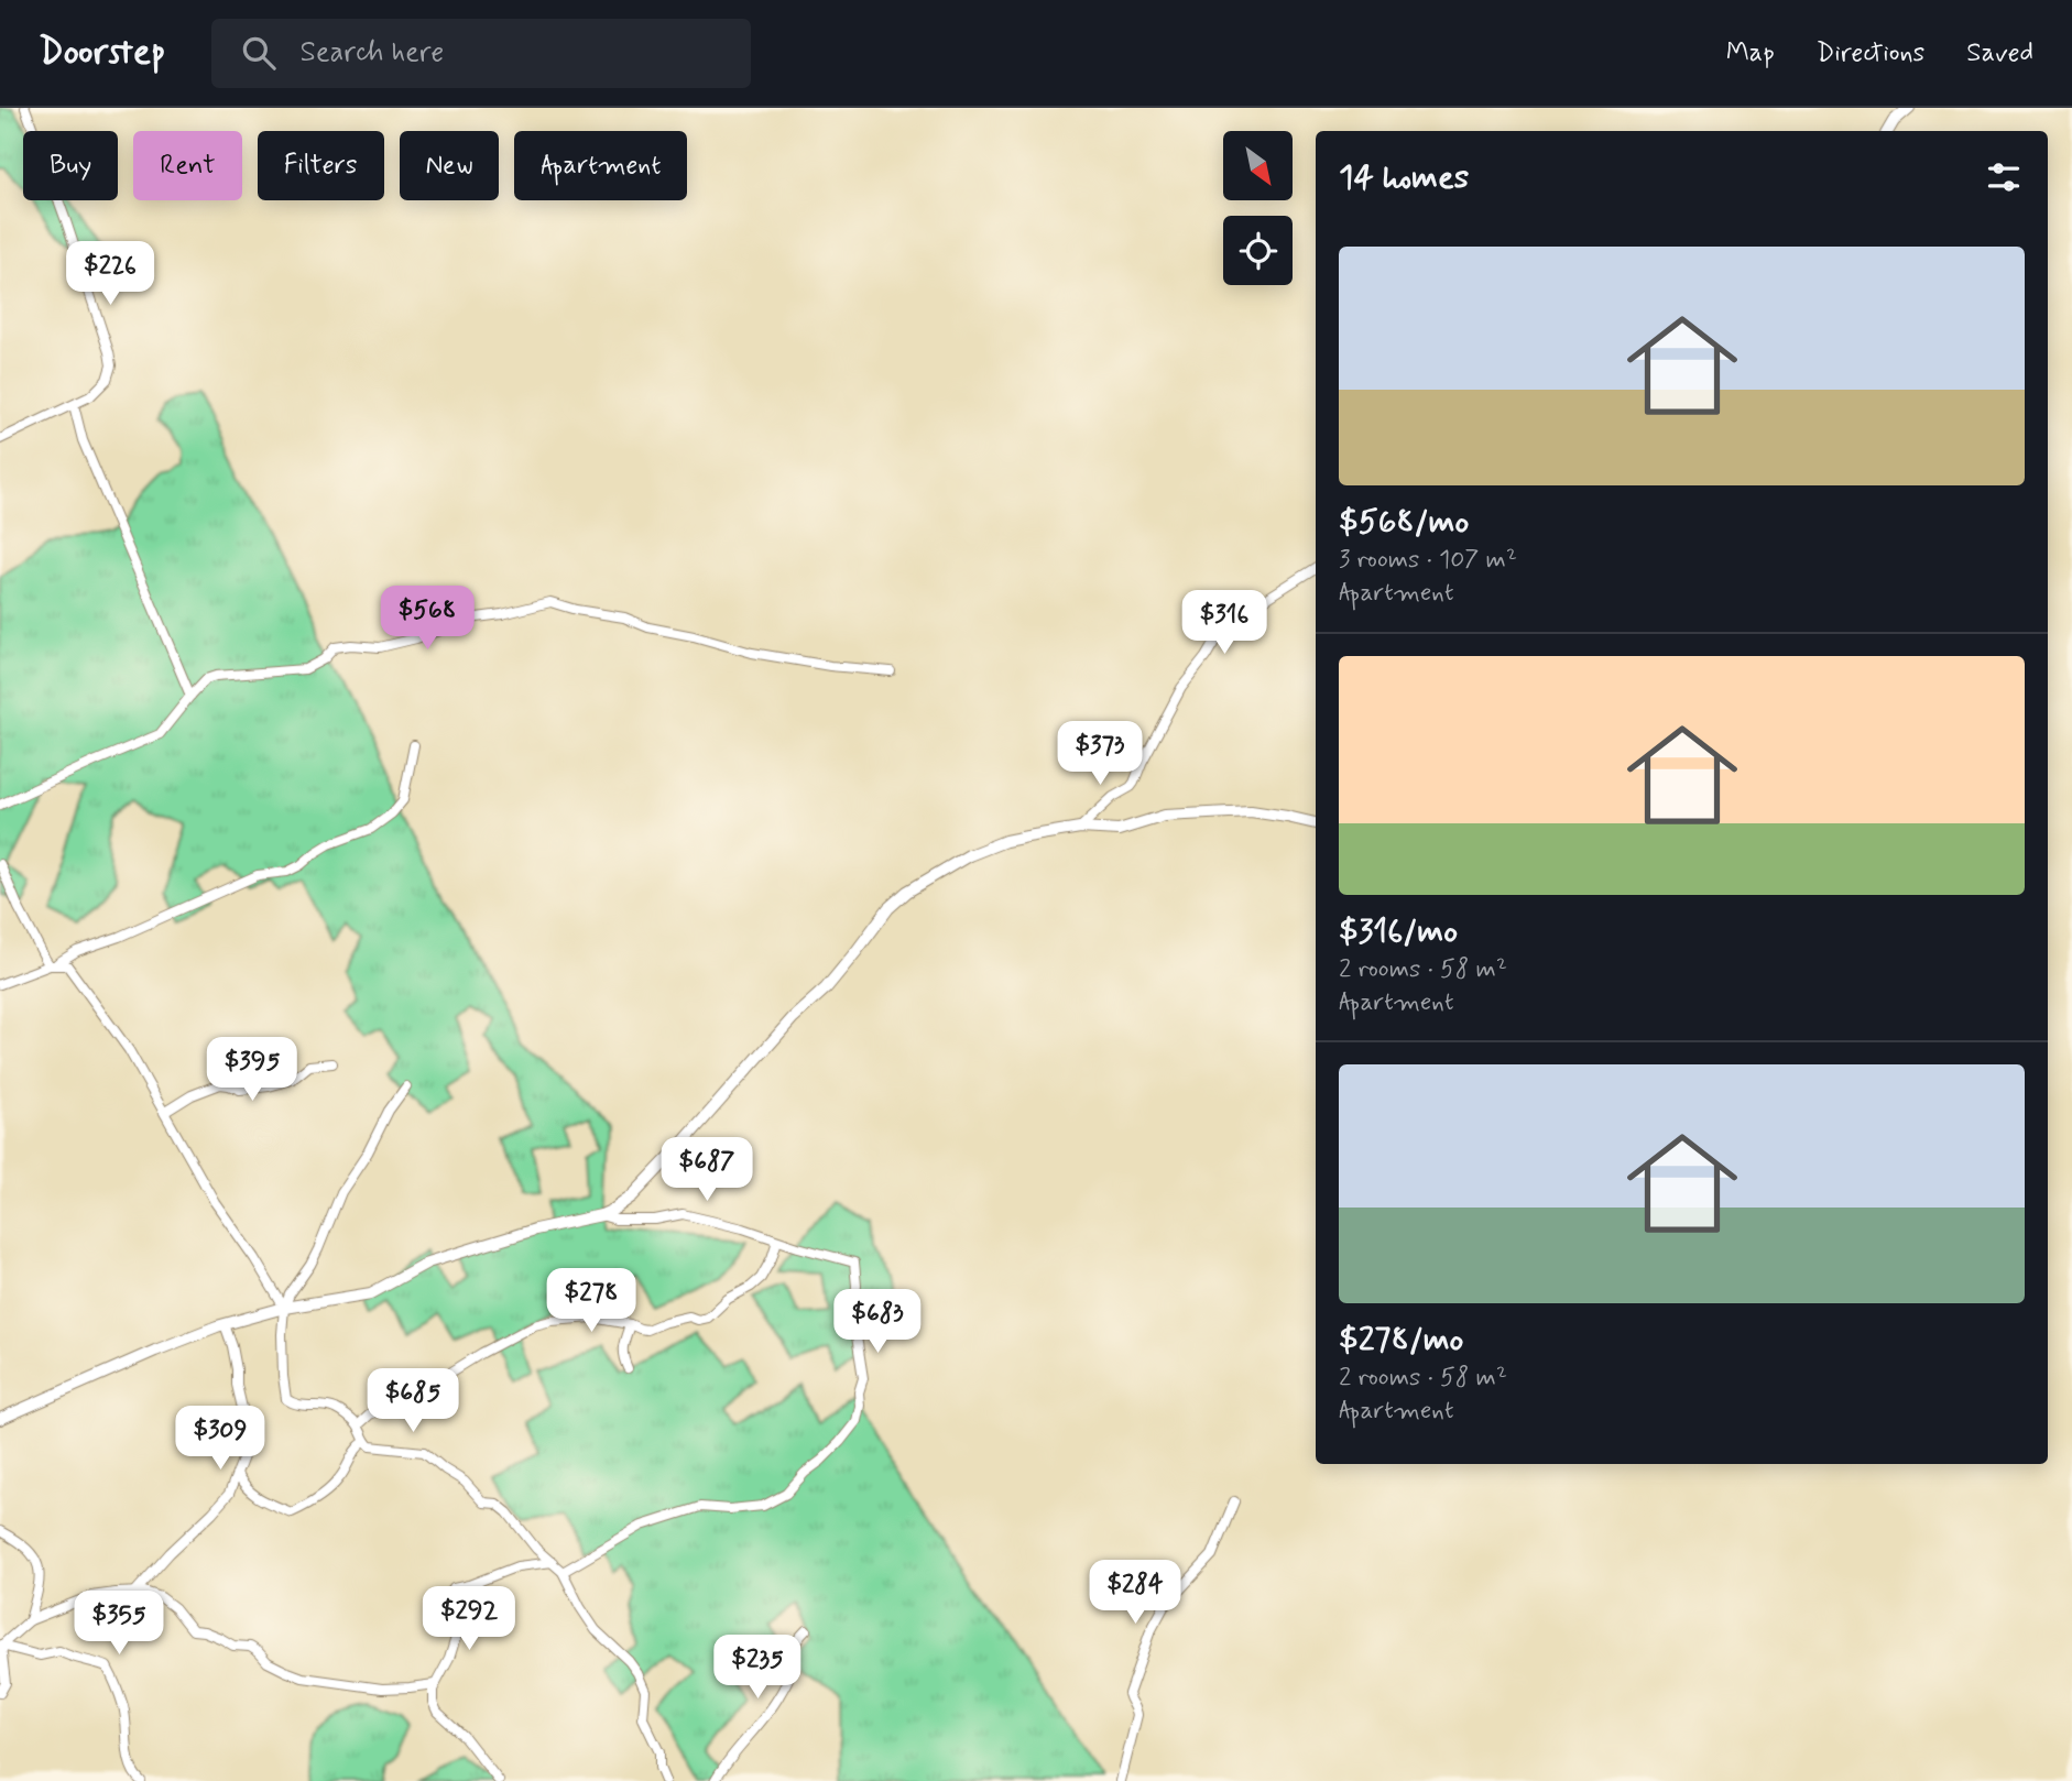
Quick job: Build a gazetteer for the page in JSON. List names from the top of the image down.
{
  "north": "bottom right",
  "page": {
    "header": "Doorstep",
    "search": "Search here",
    "nav": ["Map", "Directions", "Saved"],
    "chip": [
      "Buy",
      "Rent",
      "Filters",
      "New",
      "Apartment"
    ],
    "heading": "14 homes",
    "list": [
      {
        "name": "$568/mo",
        "note": "3 rooms · 107 m² · Apartment"
      },
      {
        "name": "$316/mo",
        "note": "2 rooms · 58 m² · Apartment"
      },
      {
        "name": "$278/mo",
        "note": "2 rooms · 58 m² · Apartment"
      }
    ],
    "price": [
      "$226",
      "$568",
      "$316",
      "$373",
      "$395",
      "$687",
      "$278",
      "$683",
      "$685",
      "$309",
      "$284",
      "$292",
      "$355",
      "$235"
    ]
  }
}
